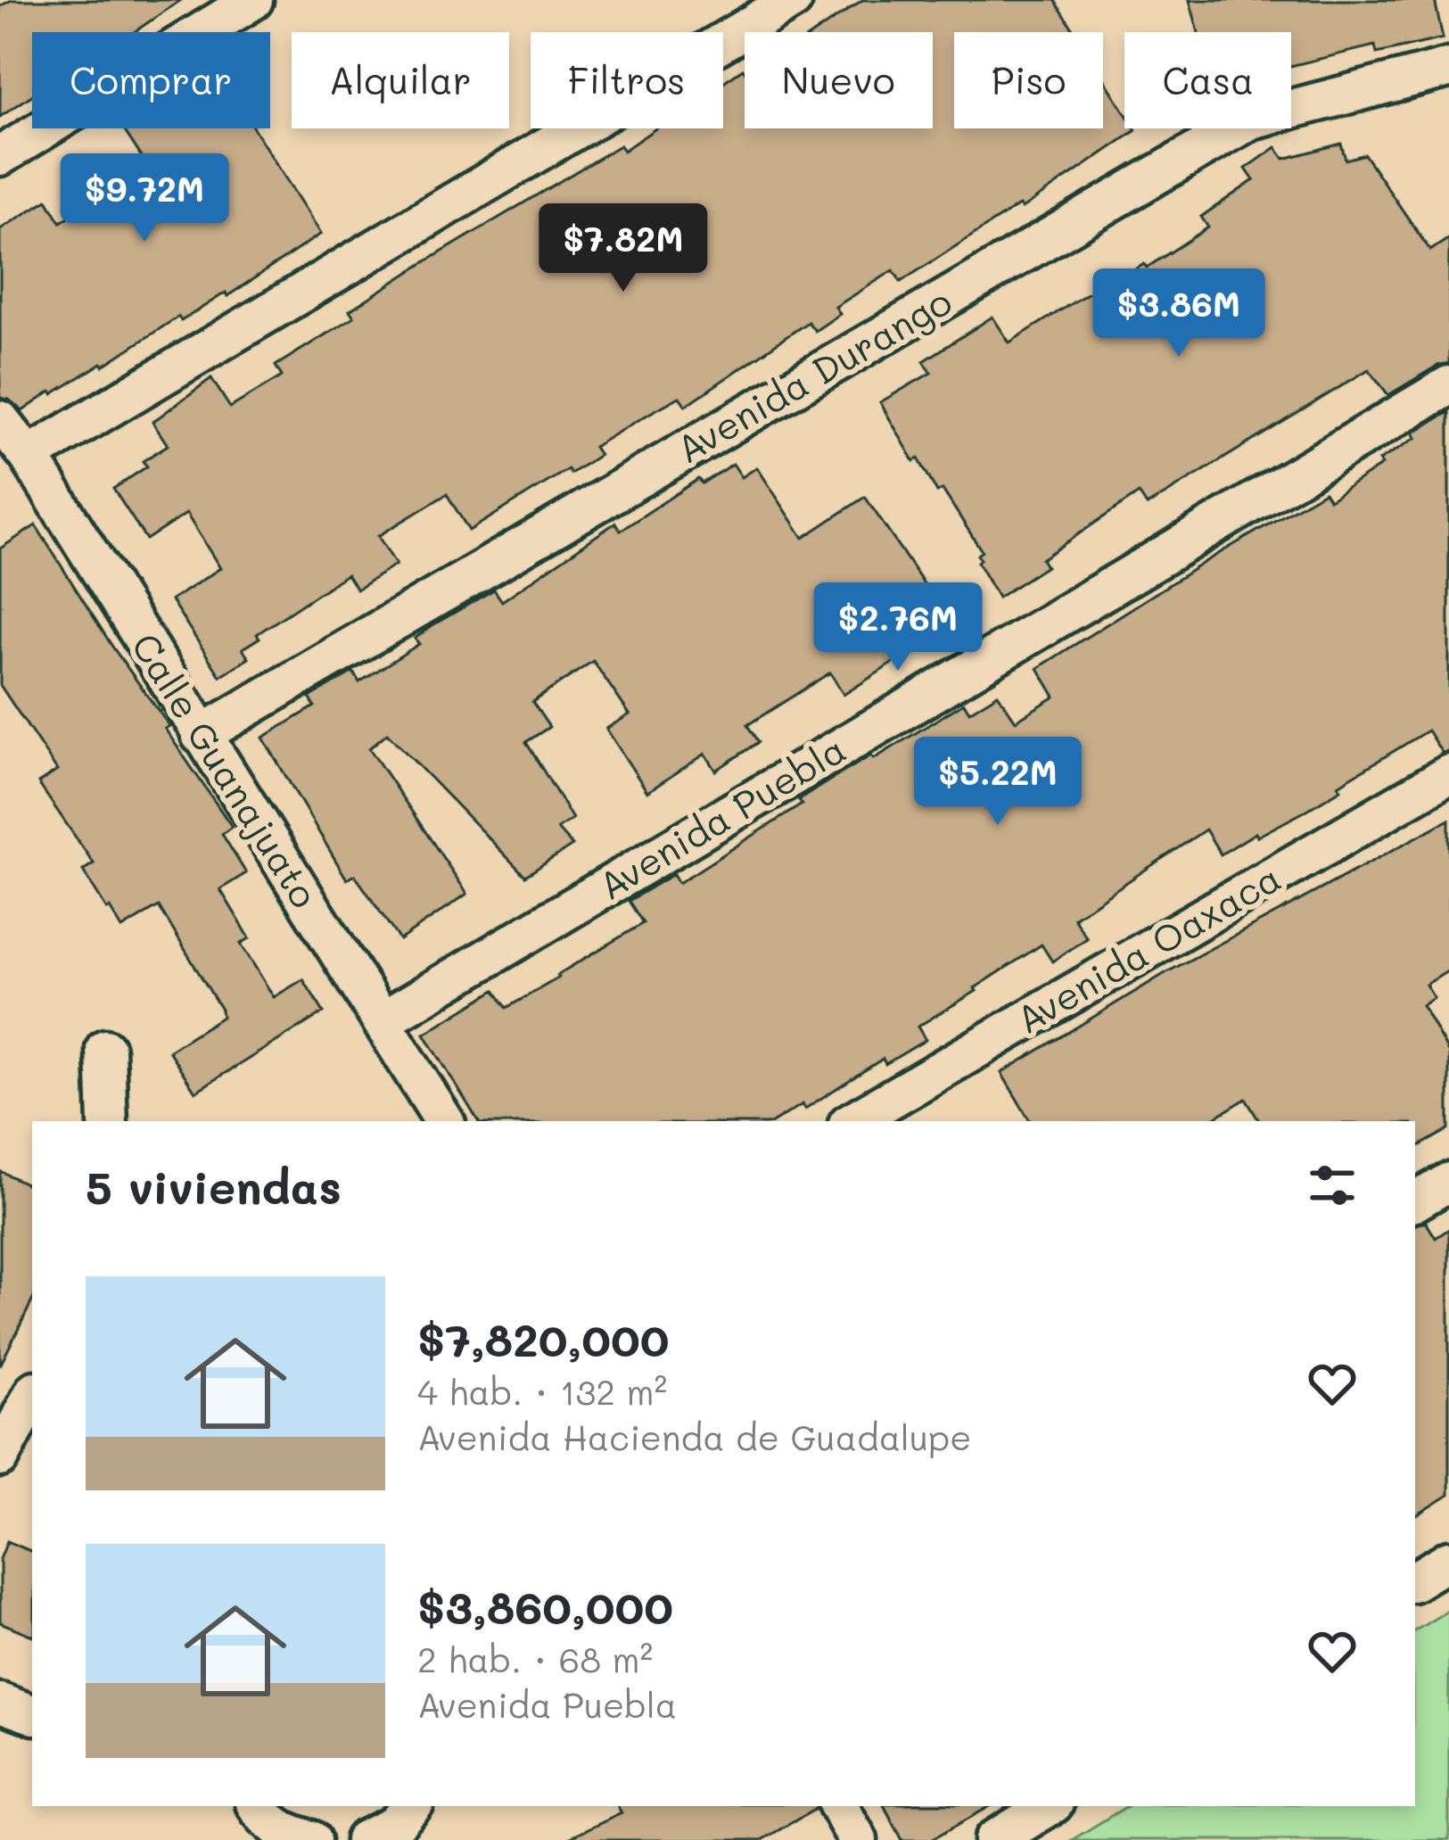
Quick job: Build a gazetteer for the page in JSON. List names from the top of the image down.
{
  "streets": {
    "street": [
      "Avenida Durango",
      "Calle Guanajuato",
      "Avenida Puebla",
      "Avenida Oaxaca"
    ]
  },
  "crossings": [
    ["Avenida Durango", "Calle Guanajuato"],
    ["Calle Guanajuato", "Avenida Puebla"]
  ],
  "page": {
    "chip": [
      "Comprar",
      "Alquilar",
      "Filtros",
      "Nuevo",
      "Piso",
      "Casa"
    ],
    "price": [
      "$9.72M",
      "$7.82M",
      "$3.86M",
      "$2.76M",
      "$5.22M"
    ],
    "heading": "5 viviendas",
    "list": [
      {
        "name": "$7,820,000",
        "note": "4 hab. · 132 m² · Avenida Hacienda de Guadalupe"
      },
      {
        "name": "$3,860,000",
        "note": "2 hab. · 68 m² · Avenida Puebla"
      }
    ]
  }
}
